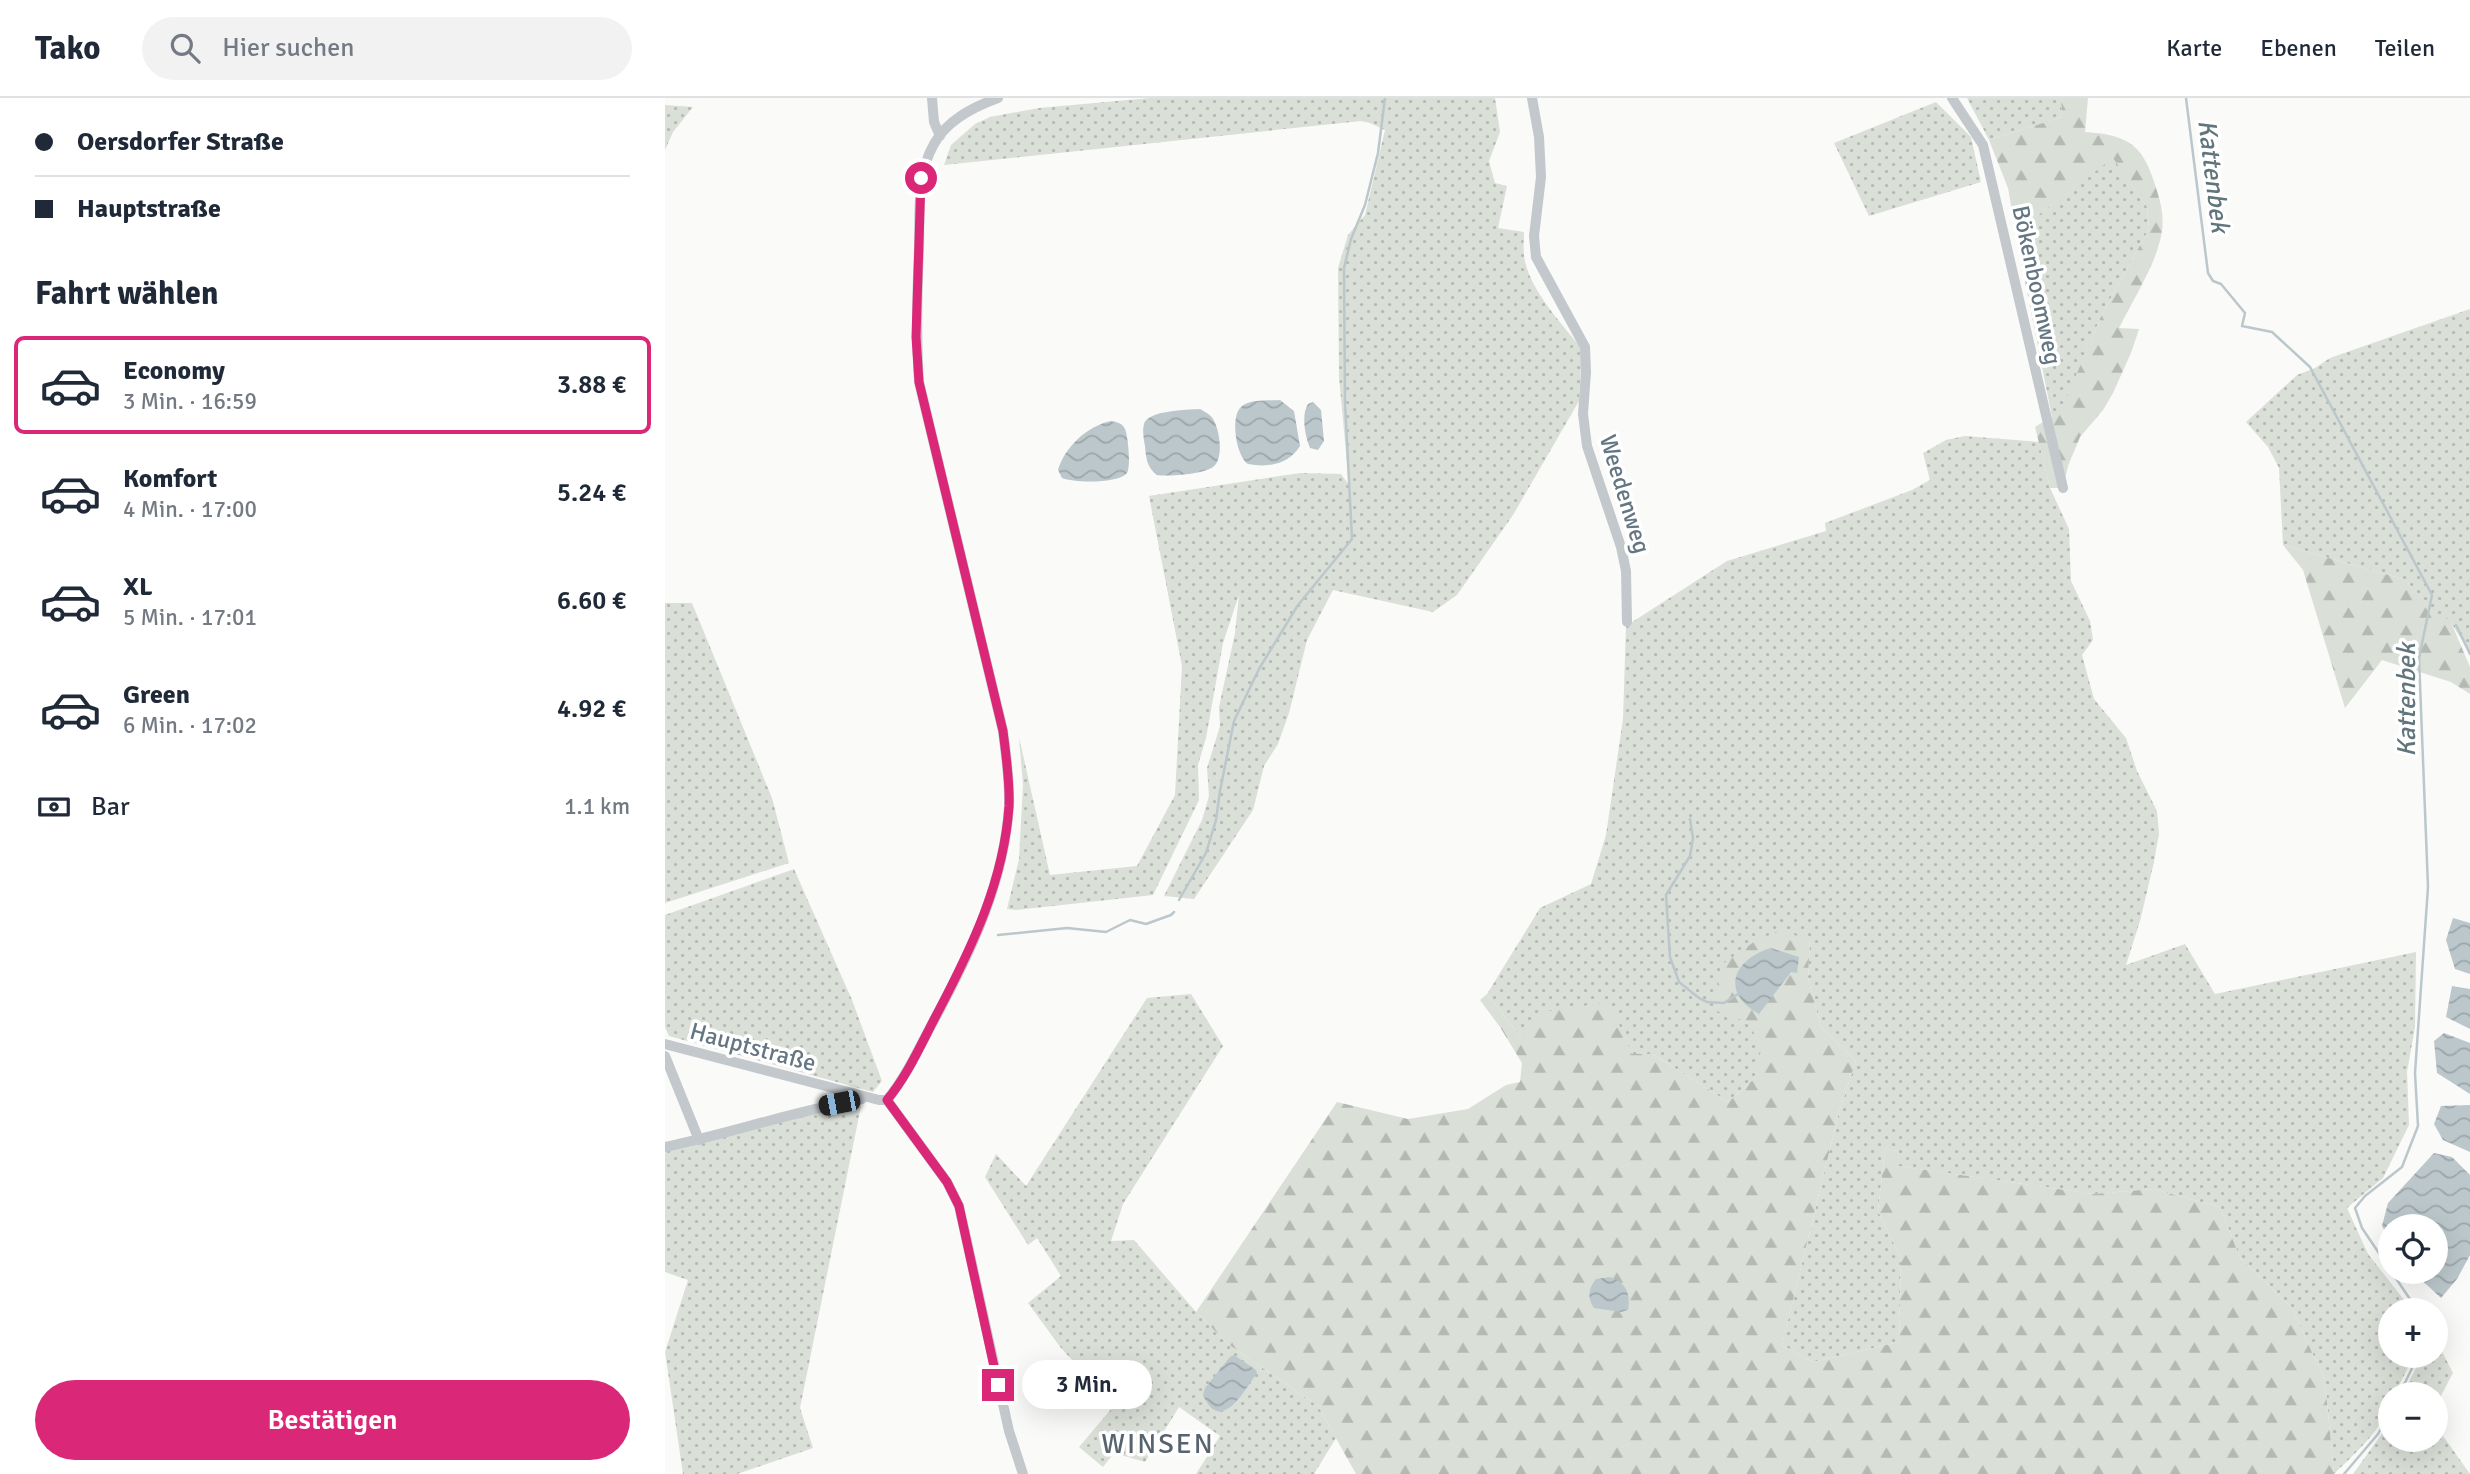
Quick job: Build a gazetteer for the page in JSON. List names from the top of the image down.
{
  "streets": {
    "street": ["Bökenboomweg", "Weedenweg", "Hauptstraße"]
  },
  "districts": ["WINSEN"],
  "water": ["Kattenbek"],
  "page": {
    "header": "Tako",
    "search": "Hier suchen",
    "nav": ["Karte", "Ebenen", "Teilen"],
    "banner": ["Oersdorfer Straße", "Hauptstraße"],
    "heading": "Fahrt wählen",
    "list": [
      {
        "name": "Economy",
        "note": "3 Min. · 16:59",
        "value": "3.88 €"
      },
      {
        "name": "Komfort",
        "note": "4 Min. · 17:00",
        "value": "5.24 €"
      },
      {
        "name": "XL",
        "note": "5 Min. · 17:01",
        "value": "6.60 €"
      },
      {
        "name": "Green",
        "note": "6 Min. · 17:02",
        "value": "4.92 €"
      }
    ],
    "pay": ["Bar", "1.1 km"],
    "map_buttons": ["+", "−"],
    "bubble": "3 Min.",
    "buttons": "Bestätigen"
  }
}
